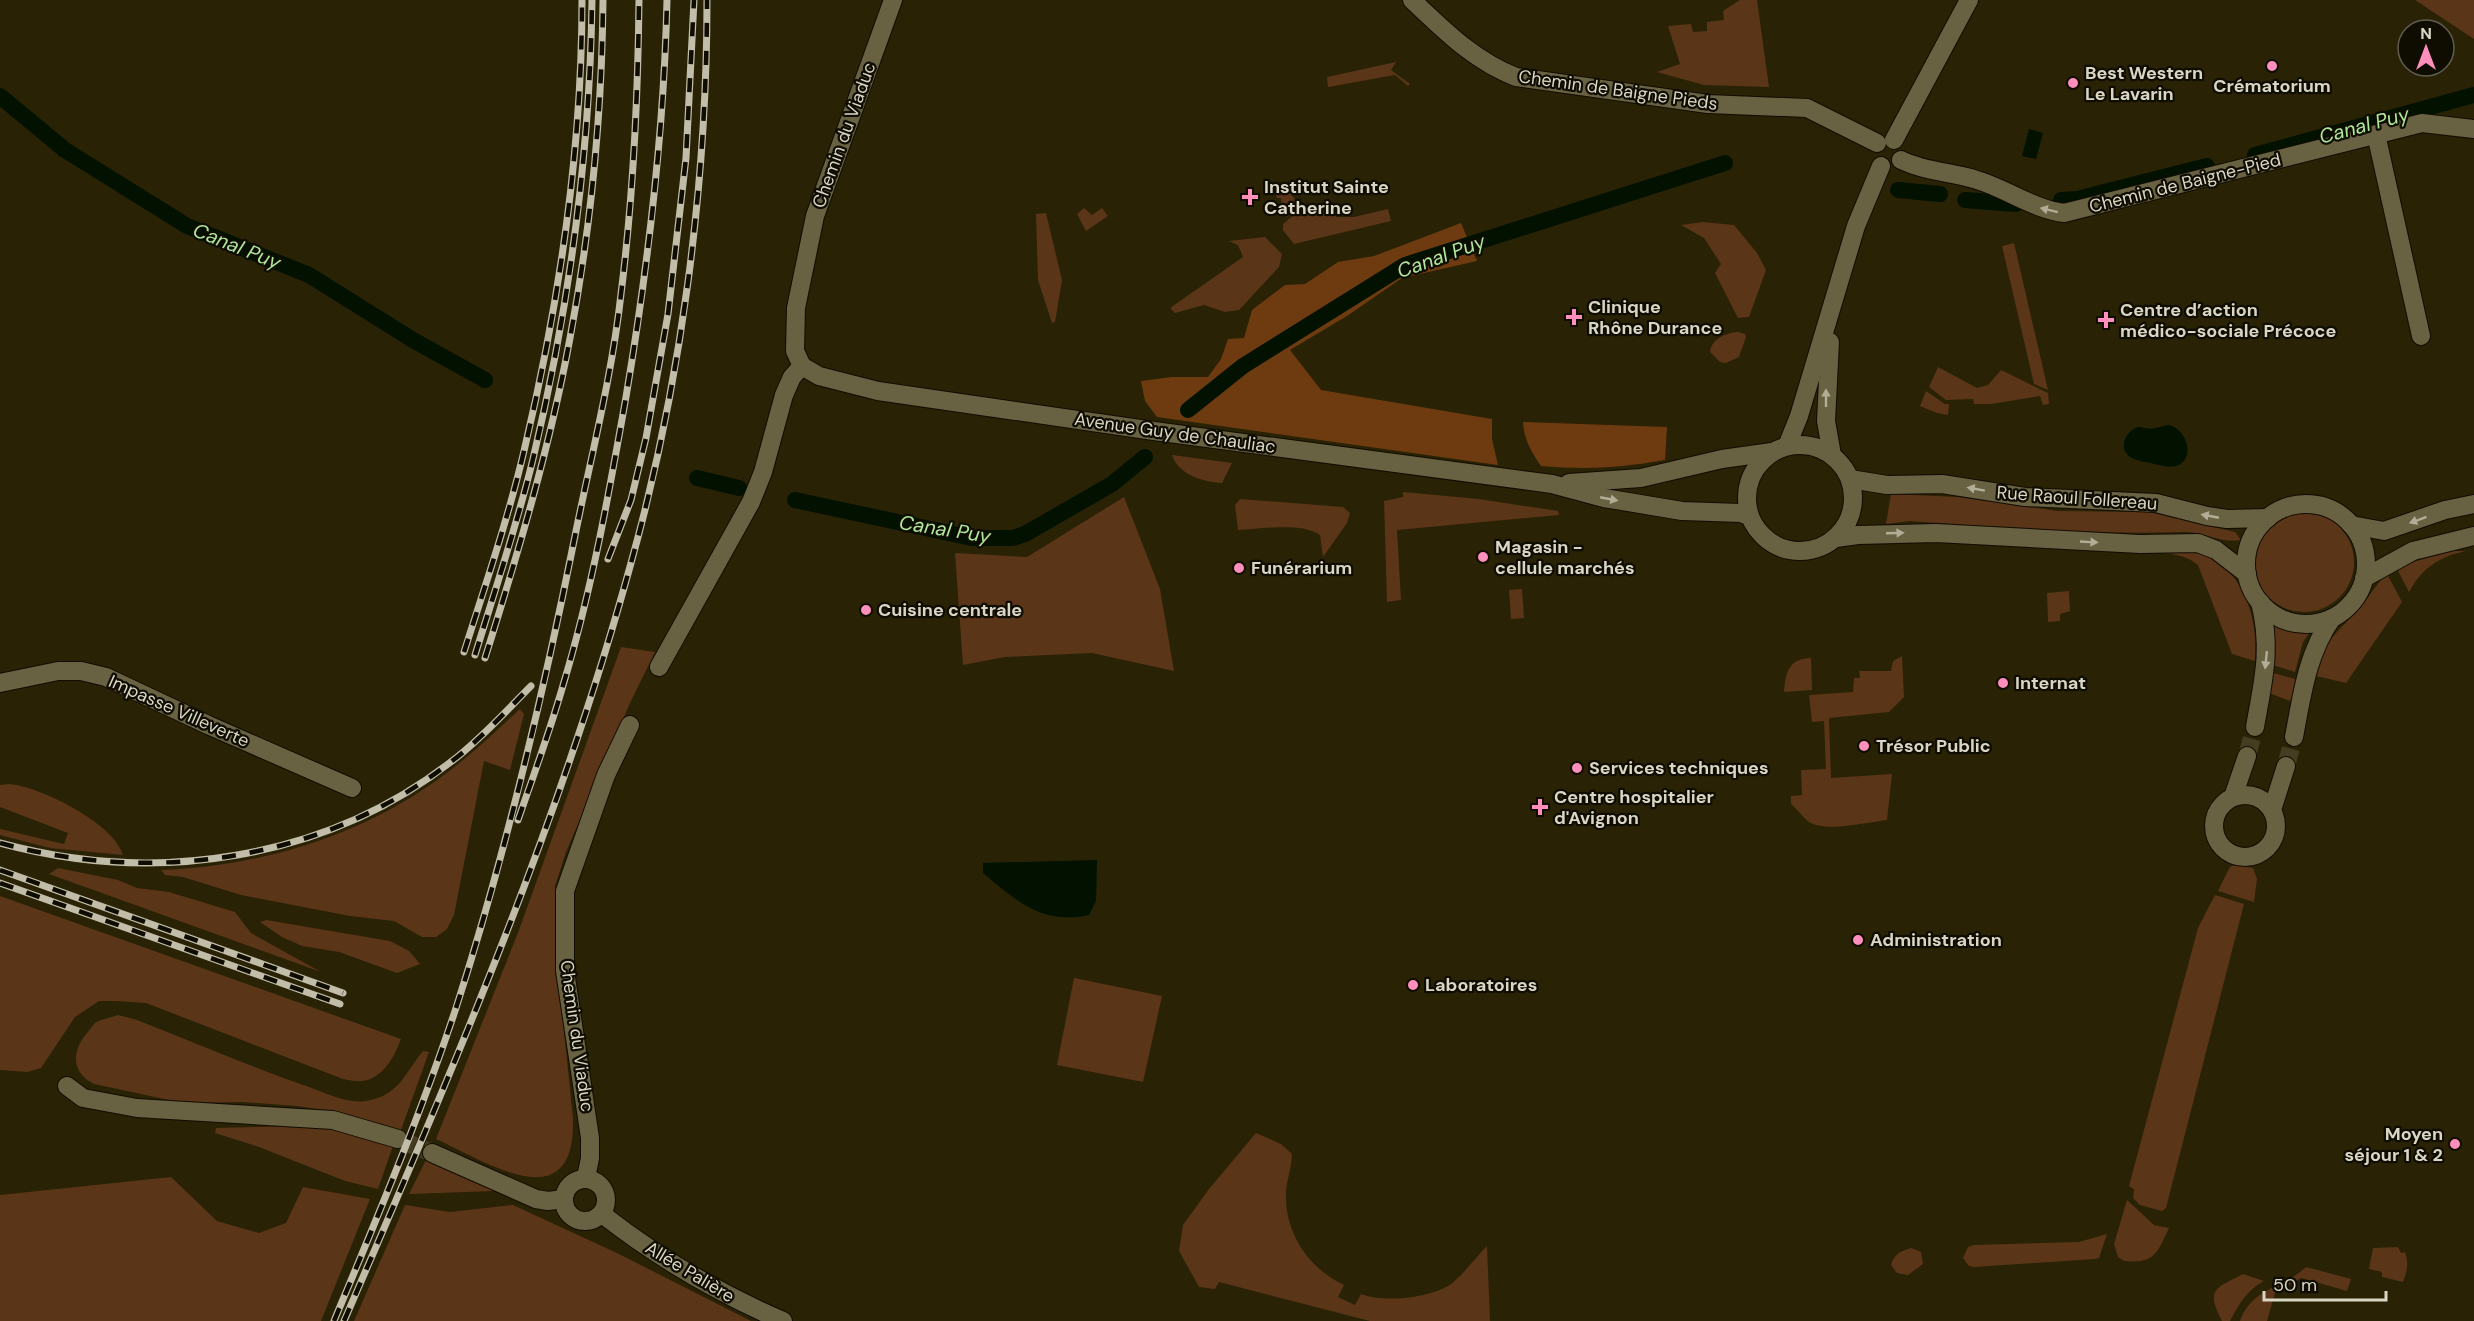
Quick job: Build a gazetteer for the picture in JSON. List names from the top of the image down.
{
  "streets": {
    "street": [
      "Chemin de Baigne Pieds",
      "Chemin du Viaduc",
      "Chemin de Baigne-Pied",
      "Avenue Guy de Chauliac",
      "Rue Raoul Follereau",
      "Impasse Villeverte",
      "Allée Palière"
    ]
  },
  "crossings": [
    ["Chemin de Baigne Pieds", "Chemin de Baigne-Pied"],
    ["Chemin du Viaduc", "Avenue Guy de Chauliac"],
    ["Chemin du Viaduc", "Allée Palière"],
    ["Avenue Guy de Chauliac", "Rue Raoul Follereau"]
  ],
  "one_way": ["Chemin de Baigne-Pied"],
  "water": ["Canal Puy"],
  "places": {
    "other": [
      "Crématorium",
      "Best Western Le Lavarin",
      "Magasin - cellule marchés",
      "Funérarium",
      "Cuisine centrale",
      "Internat",
      "Trésor Public",
      "Services techniques",
      "Administration",
      "Laboratoires",
      "Moyen séjour 1 & 2"
    ],
    "health": [
      "Institut Sainte Catherine",
      "Clinique Rhône Durance",
      "Centre d’action médico-sociale Précoce",
      "Centre hospitalier d'Avignon"
    ]
  },
  "scale_bar": "50 m",
  "north": "top"
}
